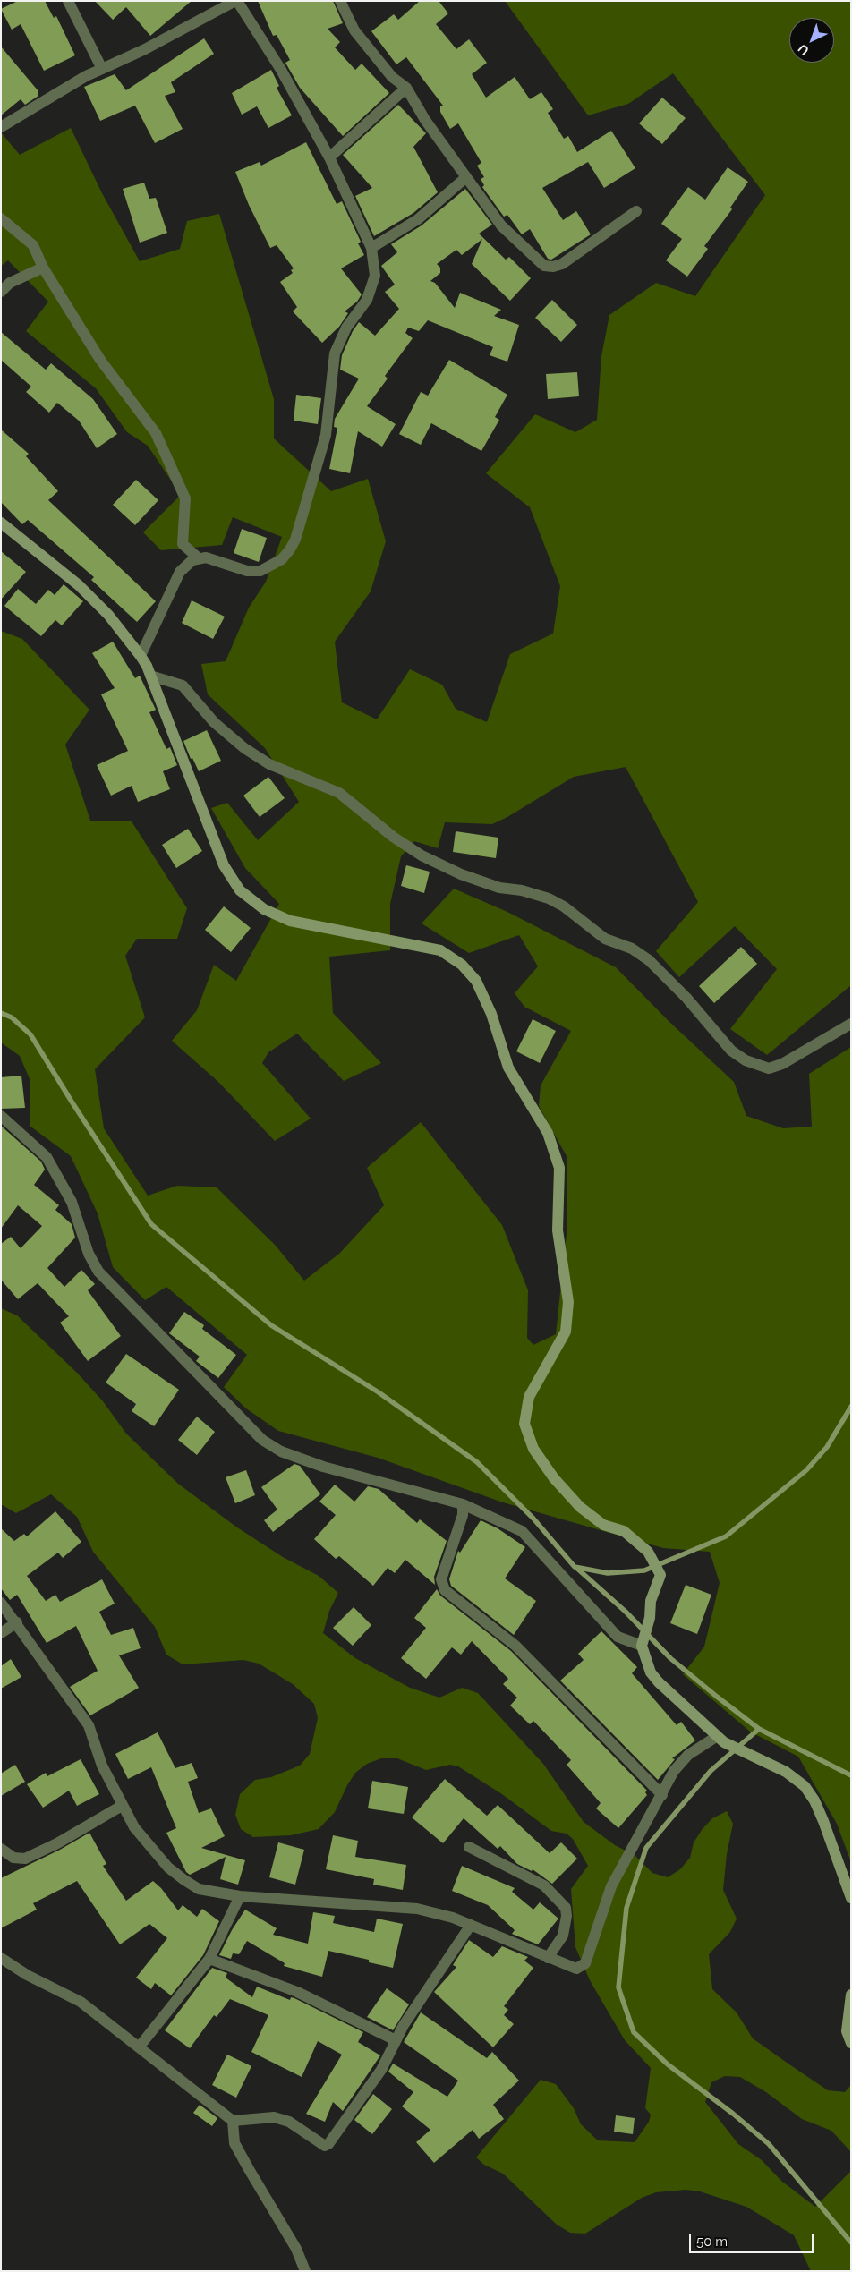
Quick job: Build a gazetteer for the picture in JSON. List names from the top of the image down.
{
  "scale_bar": "50 m",
  "north": "bottom left"
}
